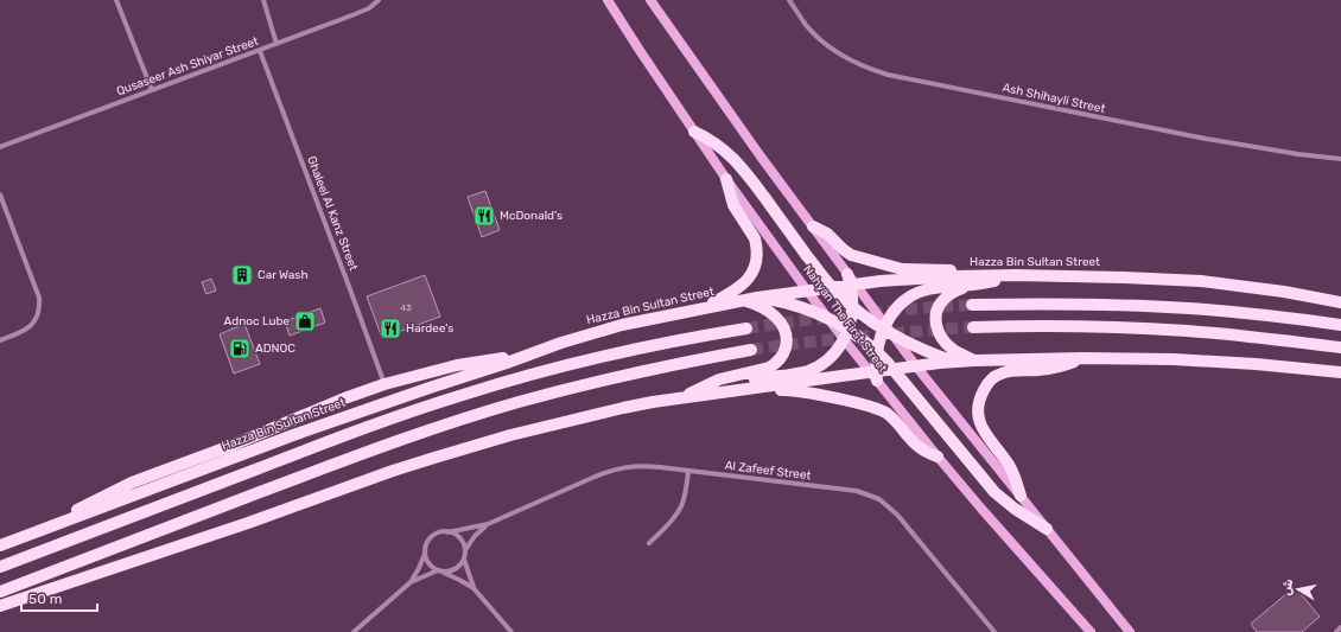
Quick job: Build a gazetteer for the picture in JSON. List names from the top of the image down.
{
  "streets": {
    "main road": ["Hazza Bin Sultan Street", "Nahyan The First Street"],
    "street": [
      "Qusaseer Ash Shiyar Street",
      "Ash Shihayli Street",
      "Ghaleel Al Kanz Street",
      "Al Zafeef Street"
    ]
  },
  "crossings": [
    ["Qusaseer Ash Shiyar Street", "Ghaleel Al Kanz Street"],
    ["Hazza Bin Sultan Street", "Nahyan The First Street"]
  ],
  "places": {
    "restaurant": ["McDonald's", "Hardee's"],
    "building": ["Car Wash"],
    "shop": ["Adnoc Lube"],
    "fuel station": ["ADNOC"]
  },
  "house_numbers": ["43"],
  "scale_bar": "50 m",
  "north": "left"
}
